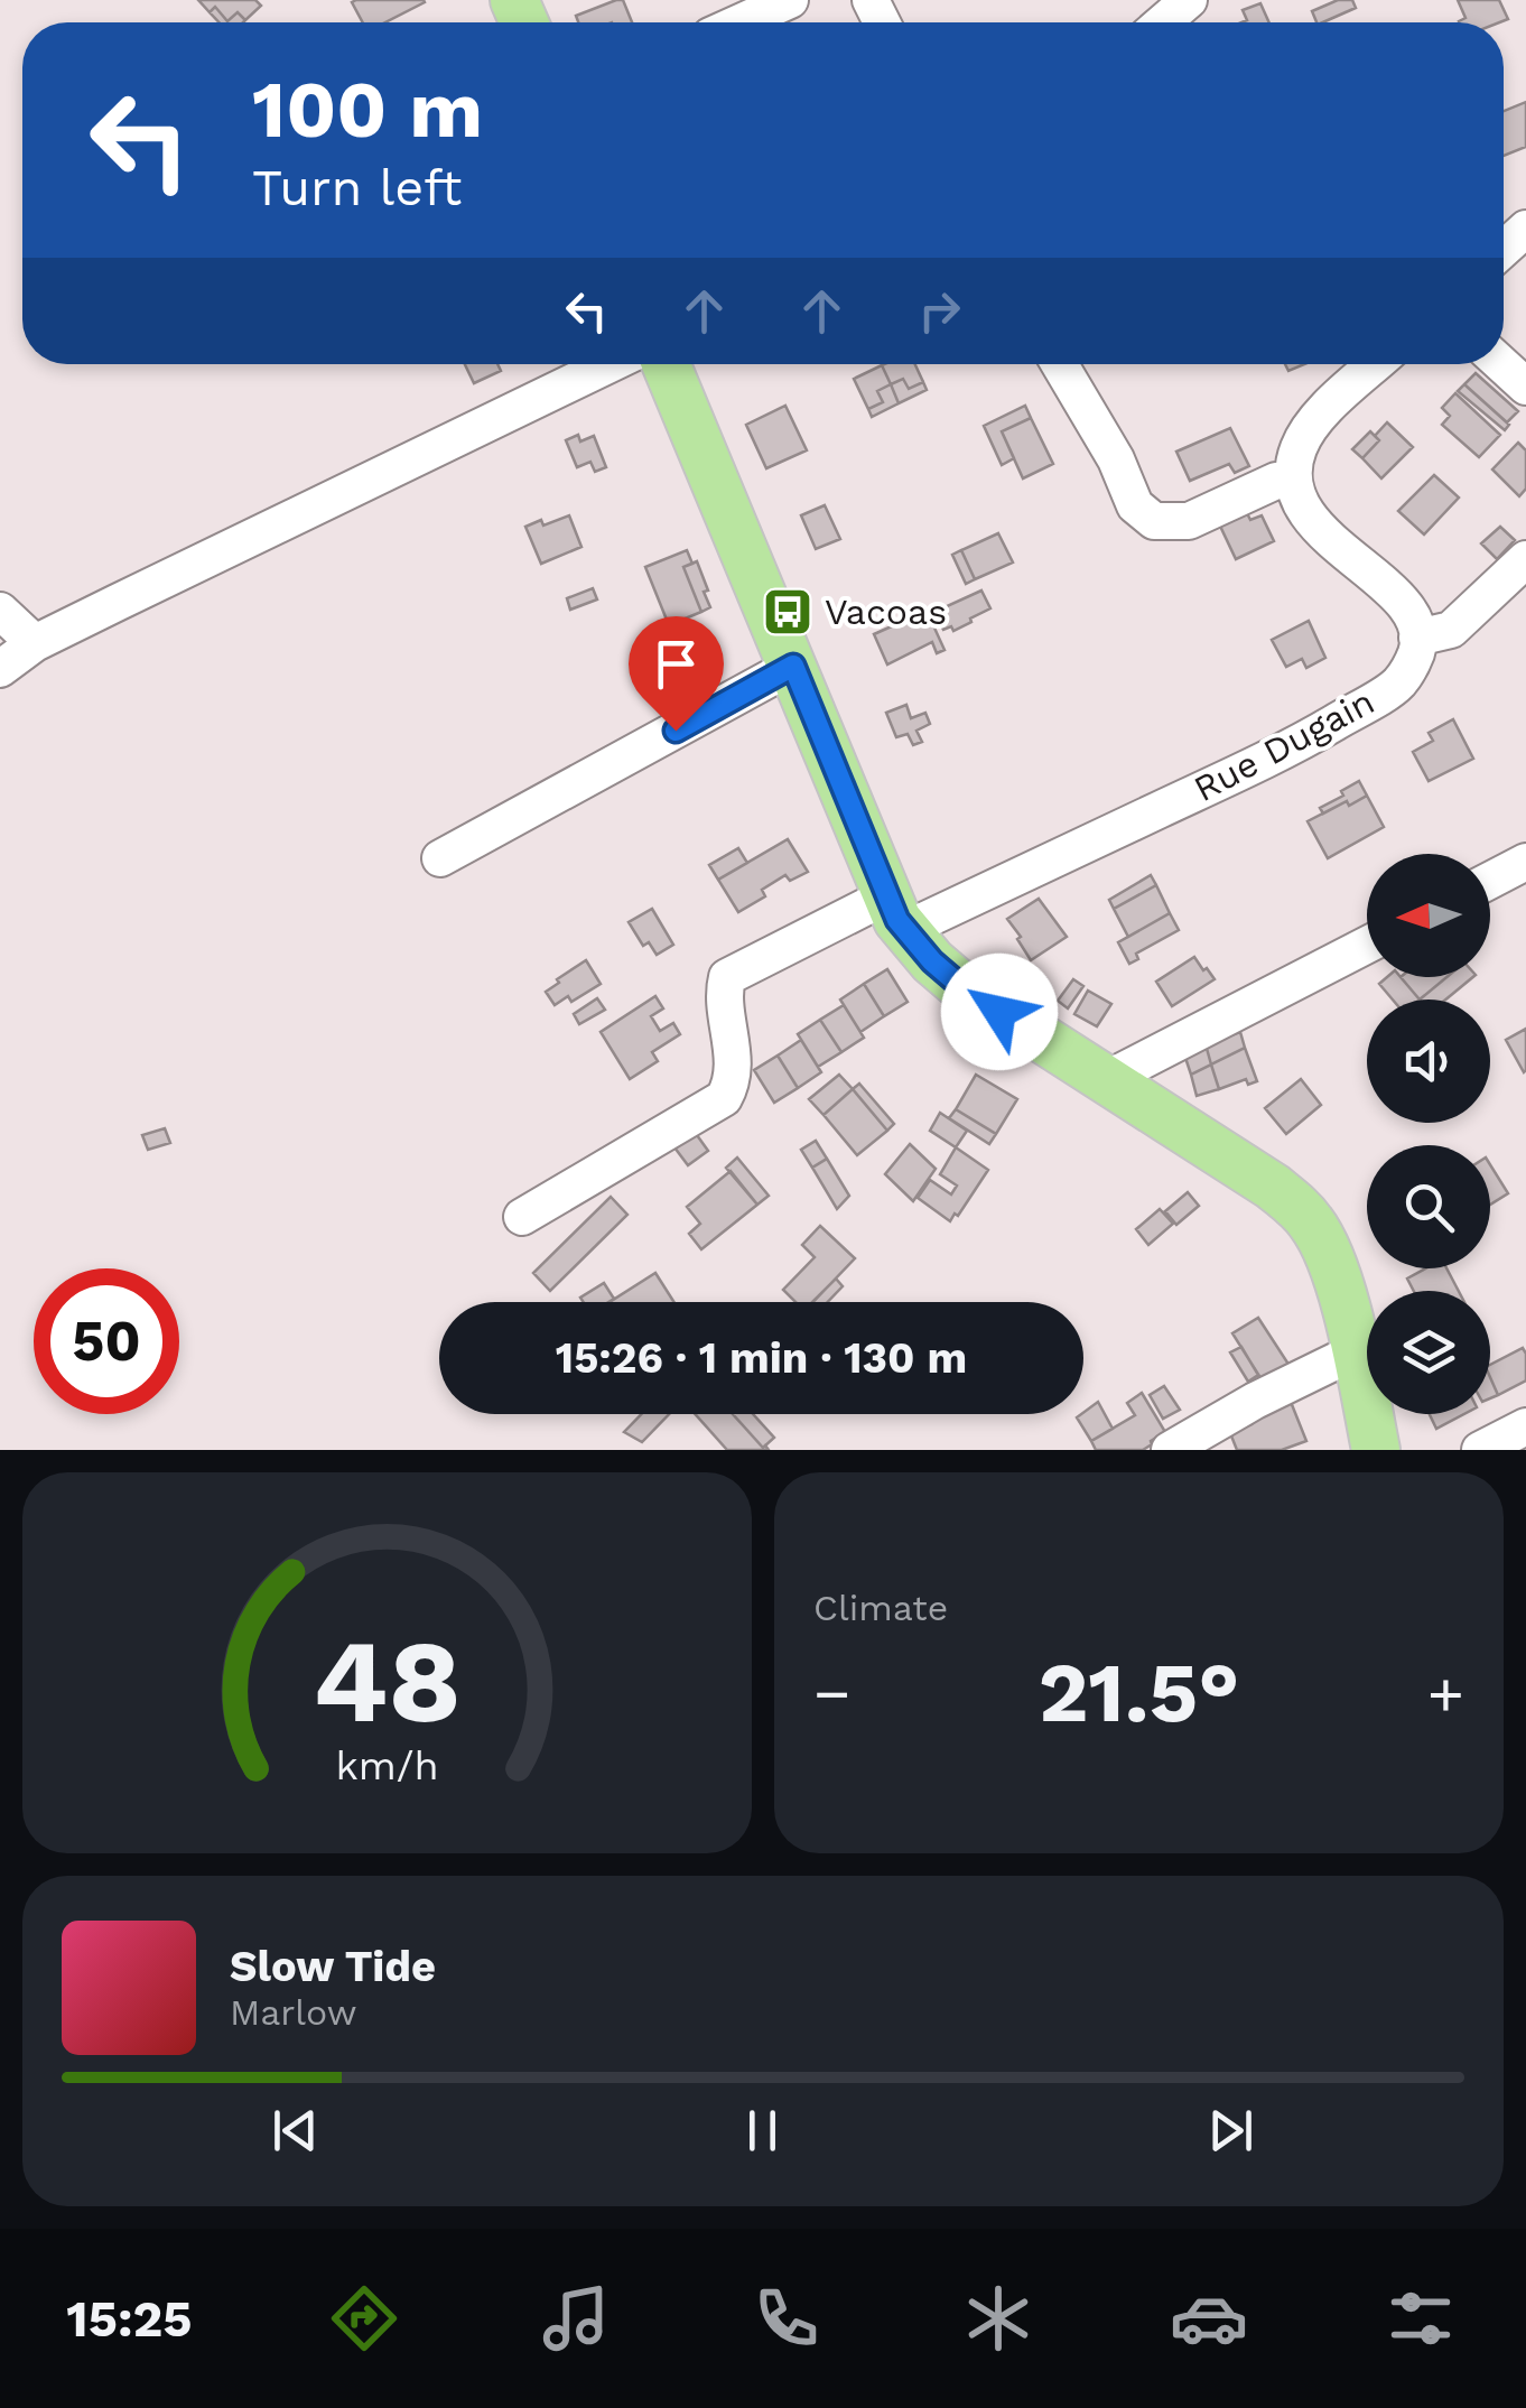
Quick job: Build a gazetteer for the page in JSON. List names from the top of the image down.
{
  "streets": {
    "street": ["Rue Dugain"]
  },
  "places": {
    "bus stop": ["Vacoas"]
  },
  "north": "left",
  "page": {
    "turn": ["100 m", "Turn left"],
    "limit": "50",
    "trip": "15:26 · 1 min · 130 m",
    "tile": "Climate",
    "heat": ["−", "21.5°", "+"],
    "song": ["Slow Tide", "Marlow"],
    "tabs": "15:25",
    "gauge": ["48", "km/h"]
  }
}
